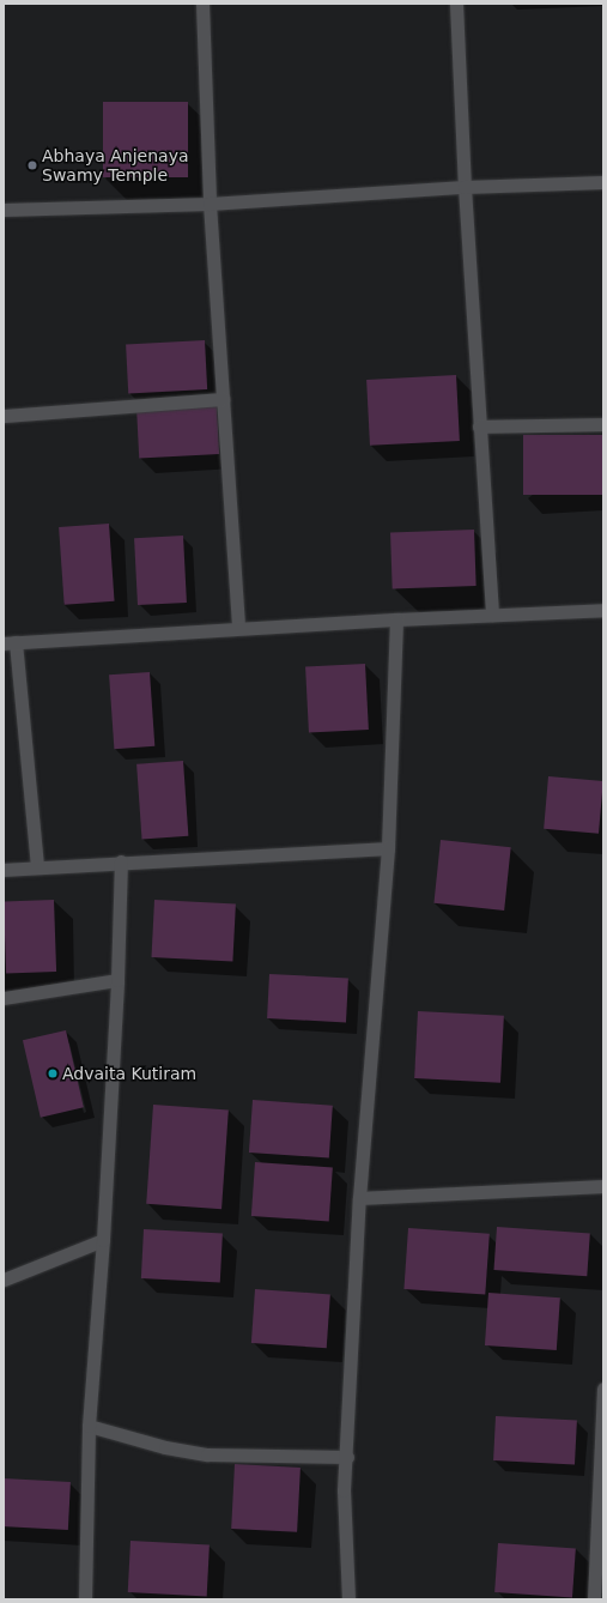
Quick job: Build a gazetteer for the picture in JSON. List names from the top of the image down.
{
  "places": ["Abhaya Anjenaya Swamy Temple", "Advaita Kutiram"]
}
